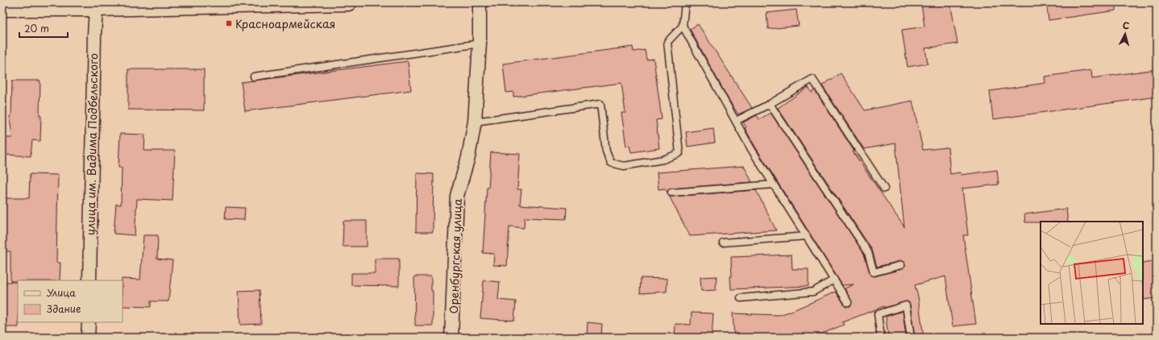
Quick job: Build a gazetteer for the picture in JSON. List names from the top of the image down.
{
  "streets": {
    "street": ["улица им. Вадима Подбельского", "Оренбургская улица"]
  },
  "places": {
    "transit": ["Красноармейская"]
  },
  "legend": ["Улица", "Здание"],
  "scale_bar": "20 m",
  "north": "top"
}
